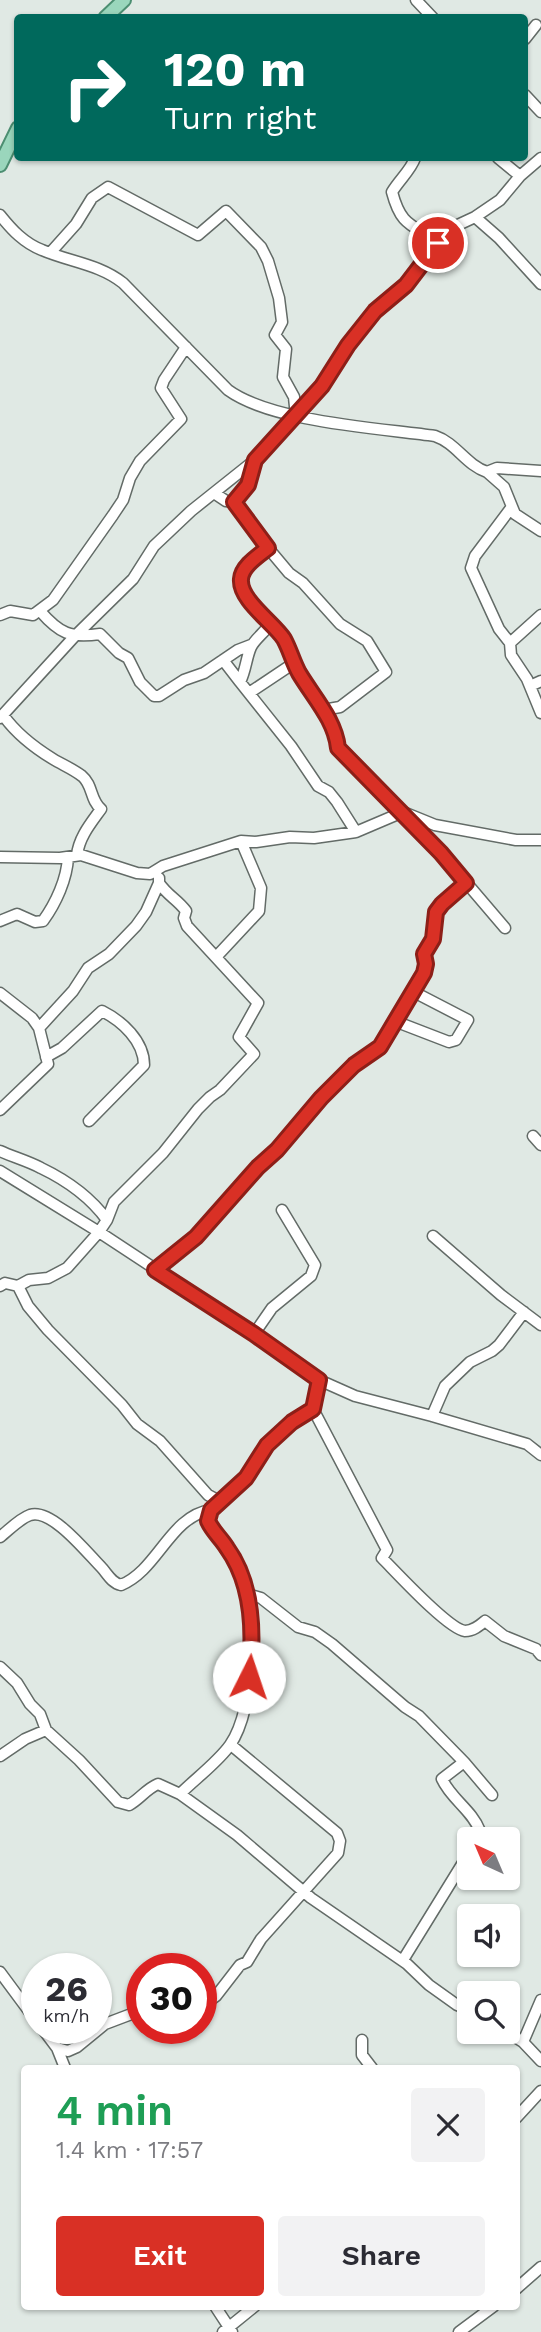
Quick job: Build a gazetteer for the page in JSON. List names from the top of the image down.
{
  "north": "top left",
  "page": {
    "turn": ["120 m", "Turn right"],
    "speed": "26 km/h",
    "limit": "30",
    "heading": ["4 min", "1.4 km · 17:57"],
    "buttons": ["Exit", "Share"]
  }
}
